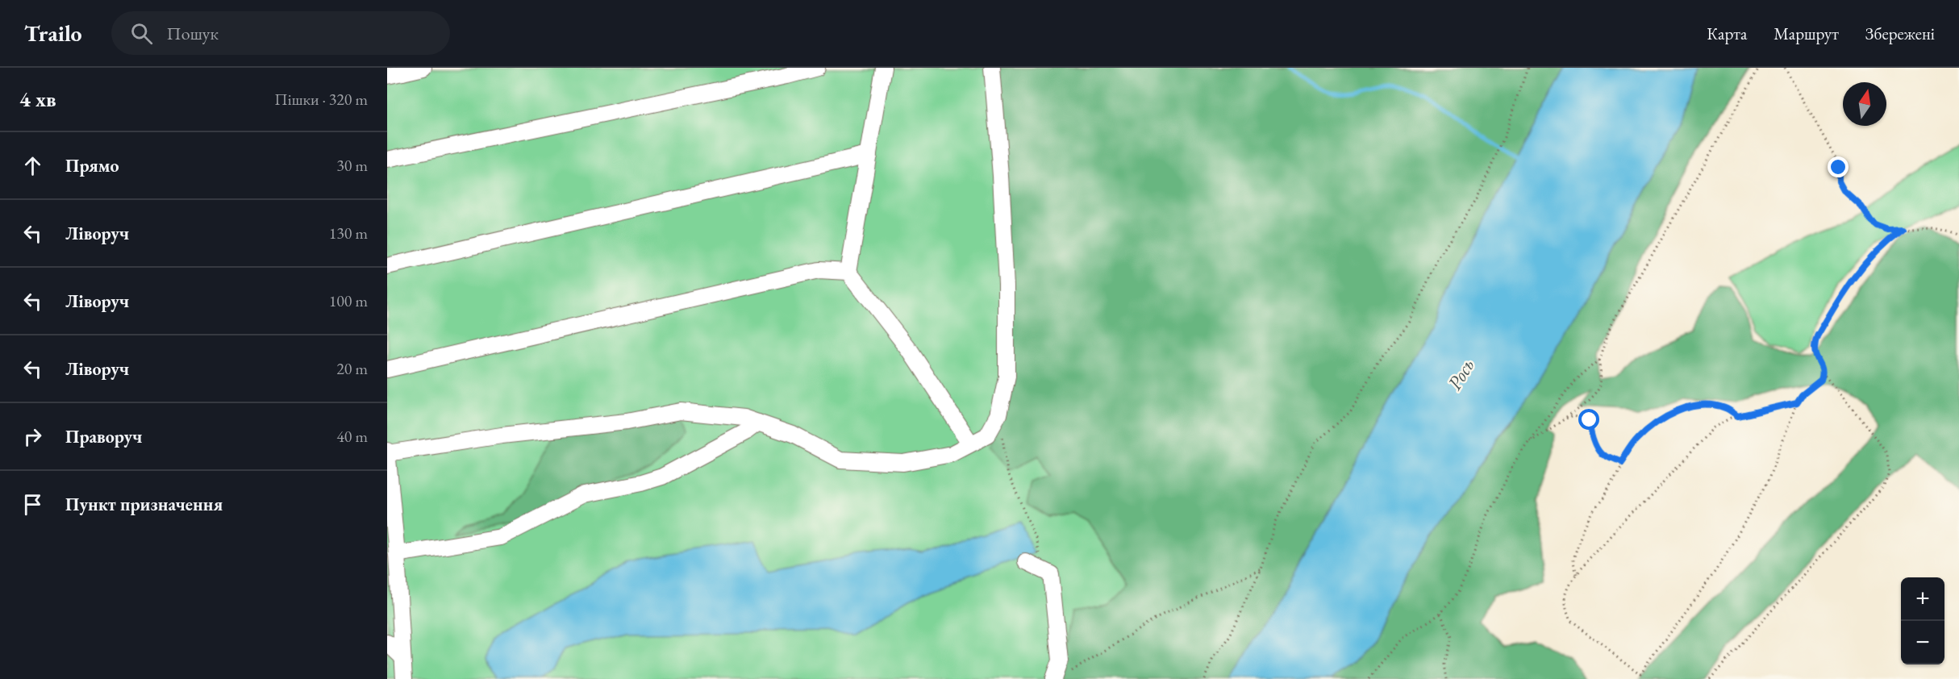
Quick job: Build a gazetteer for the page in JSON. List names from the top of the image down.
{
  "water": ["Рось"],
  "north": "top",
  "page": {
    "header": "Trailo",
    "search": "Пошук",
    "nav": ["Карта", "Маршрут", "Збережені"],
    "heading": ["4 хв", "Пішки · 320 m"],
    "list": [
      ["Прямо", "30 m"],
      ["Ліворуч", "130 m"],
      ["Ліворуч", "100 m"],
      ["Ліворуч", "20 m"],
      ["Праворуч", "40 m"],
      "Пункт призначення"
    ],
    "map_buttons": ["+", "−"]
  }
}
